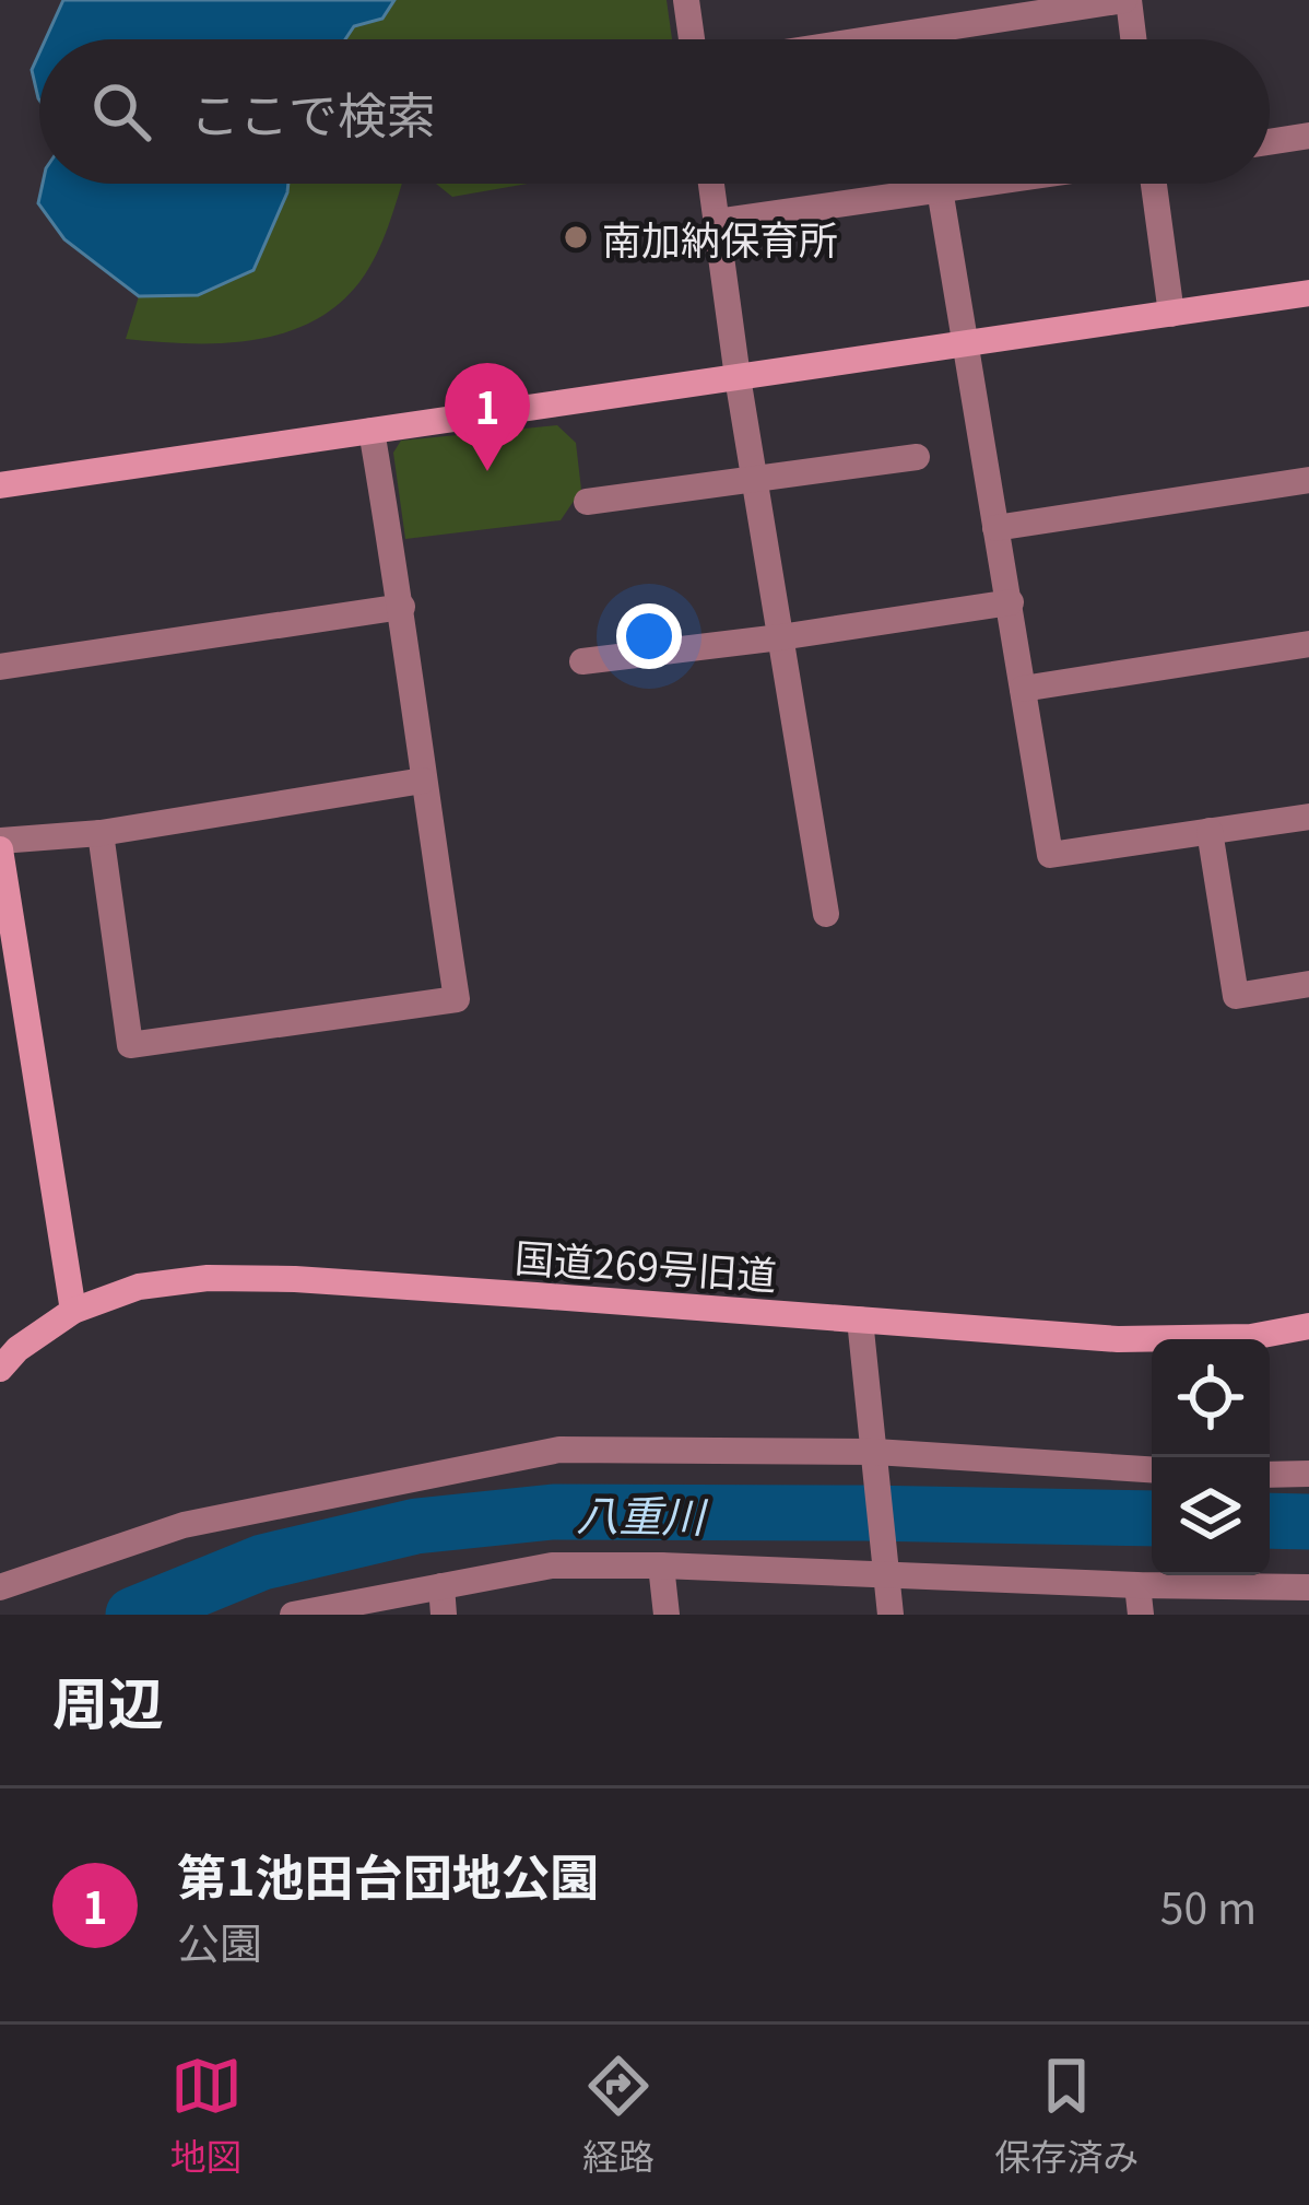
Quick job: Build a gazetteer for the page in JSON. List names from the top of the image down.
{
  "streets": {
    "street": ["国道269号旧道"]
  },
  "water": ["八重川"],
  "places": ["南加納保育所"],
  "page": {
    "search": "ここで検索",
    "pins": "1",
    "heading": "周辺",
    "list": [
      {
        "mark": "1",
        "name": "第1池田台団地公園",
        "note": "公園",
        "value": "50 m"
      }
    ],
    "nav": ["地図", "経路", "保存済み"]
  }
}
